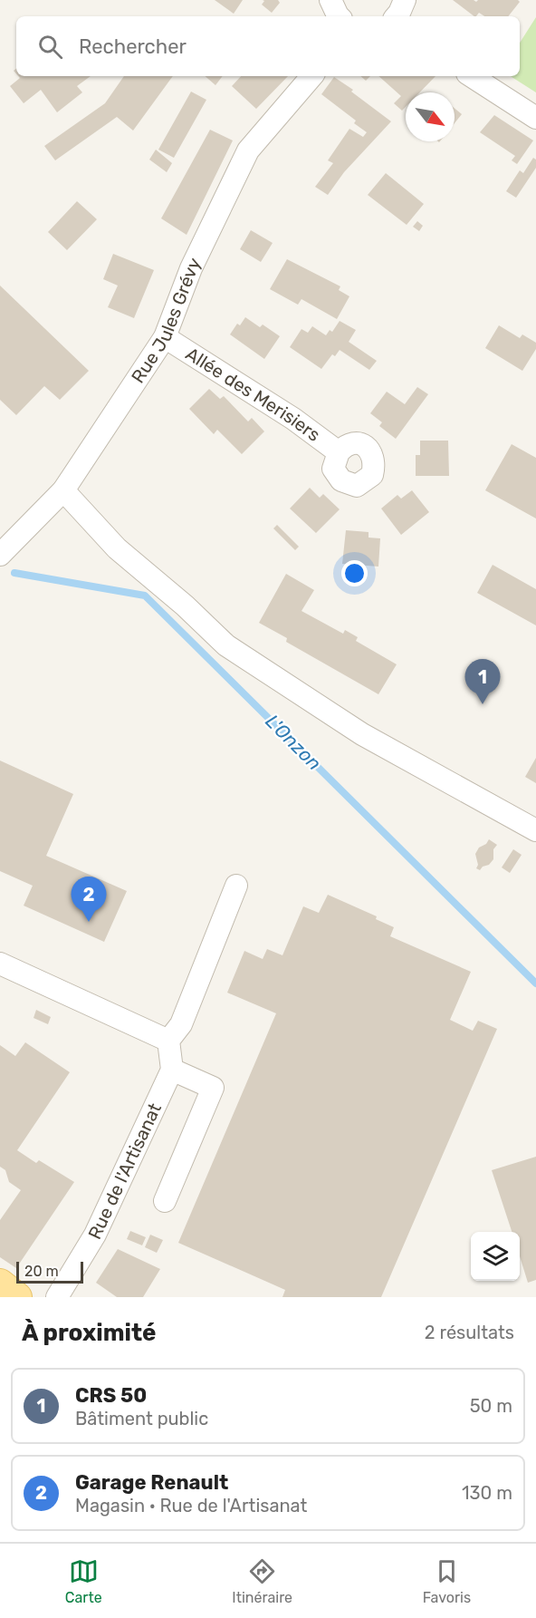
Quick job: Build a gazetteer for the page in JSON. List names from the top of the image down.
{
  "streets": {
    "street": ["Rue Jules Grévy", "Allée des Merisiers", "Rue de l'Artisanat"]
  },
  "crossings": [
    ["Rue Jules Grévy", "Allée des Merisiers"]
  ],
  "water": ["L'Onzon"],
  "scale_bar": "20 m",
  "north": "bottom right",
  "page": {
    "search": "Rechercher",
    "pins": ["1", "2"],
    "scale": "20 m",
    "heading": ["À proximité", "2 résultats"],
    "list": [
      {
        "mark": "1",
        "name": "CRS 50",
        "note": "Bâtiment public",
        "value": "50 m"
      },
      {
        "mark": "2",
        "name": "Garage Renault",
        "note": "Magasin · Rue de l'Artisanat",
        "value": "130 m"
      }
    ],
    "nav": ["Carte", "Itinéraire", "Favoris"]
  }
}
